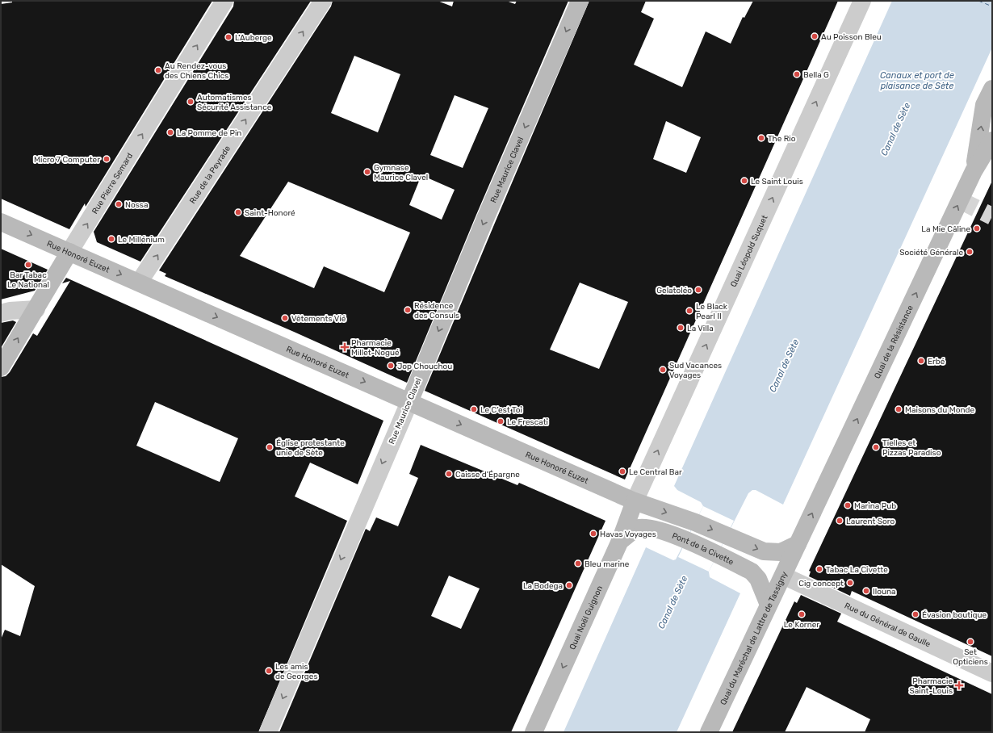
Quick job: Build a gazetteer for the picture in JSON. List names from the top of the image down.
{
  "streets": {
    "main road": [
      "Rue Maurice Clavel",
      "Rue Pierre Semard",
      "Rue Honoré Euzet",
      "Quai de la Résistance",
      "Pont de la Civette",
      "Quai Noël Guignon",
      "Quai du Maréchal de Lattre de Tassigny"
    ],
    "street": ["Rue de la Peyrade", "Quai Léopold Suquet", "Rue du Général de Gaulle"]
  },
  "crossings": [
    ["Rue Maurice Clavel", "Rue Honoré Euzet"],
    ["Rue de la Peyrade", "Rue Honoré Euzet"],
    ["Rue Pierre Semard", "Rue Honoré Euzet"],
    ["Quai Léopold Suquet", "Rue Honoré Euzet"],
    ["Quai Léopold Suquet", "Quai Noël Guignon"],
    ["Rue Honoré Euzet", "Quai Noël Guignon"],
    ["Quai de la Résistance", "Quai du Maréchal de Lattre de Tassigny"],
    ["Pont de la Civette", "Quai Noël Guignon"],
    ["Pont de la Civette", "Quai du Maréchal de Lattre de Tassigny"],
    ["Rue du Général de Gaulle", "Quai du Maréchal de Lattre de Tassigny"]
  ],
  "one_way": [
    "Rue Maurice Clavel",
    "Rue de la Peyrade",
    "Rue Pierre Semard",
    "Quai Léopold Suquet",
    "Rue Honoré Euzet",
    "Quai de la Résistance",
    "Quai Noël Guignon"
  ],
  "water": ["Canaux et port de plaisance de Sète", "Canal de Sète"],
  "places": {
    "other": [
      "Au Poisson Bleu",
      "L'Auberge",
      "Au Rendez-vous des Chiens Chics",
      "Bella G",
      "Automatismes Sécurité Assistance",
      "La Pomme de Pin",
      "The Rio",
      "Micro 7 Computer",
      "Gymnase Maurice Clavel",
      "Le Saint Louis",
      "Nossa",
      "Saint-Honoré",
      "La Mie Câline",
      "Le Millénium",
      "Société Générale",
      "Bar Tabac Le National",
      "Gelatoléo",
      "Résidence des Consuls",
      "Le Black Pearl II",
      "Vêtements Vié",
      "La Villa",
      "Erbé",
      "Jop Chouchou",
      "Sud Vacances Voyages",
      "Le C'est Toi",
      "Maisons du Monde",
      "Le Frescati",
      "Église protestante unie de Sète",
      "Tielles et Pizzas Paradiso",
      "Le Central Bar",
      "Caisse d'Épargne",
      "Marina Pub",
      "Laurent Soro",
      "Havas Voyages",
      "Bleu marine",
      "Tabac La Civette",
      "Cig concept",
      "La Bodega",
      "Ilouna",
      "Le Korner",
      "Évasion boutique",
      "Set Opticiens",
      "Les amis de Georges"
    ],
    "health": ["Pharmacie Millet-Nogué", "Pharmacie Saint-Louis"]
  }
}
